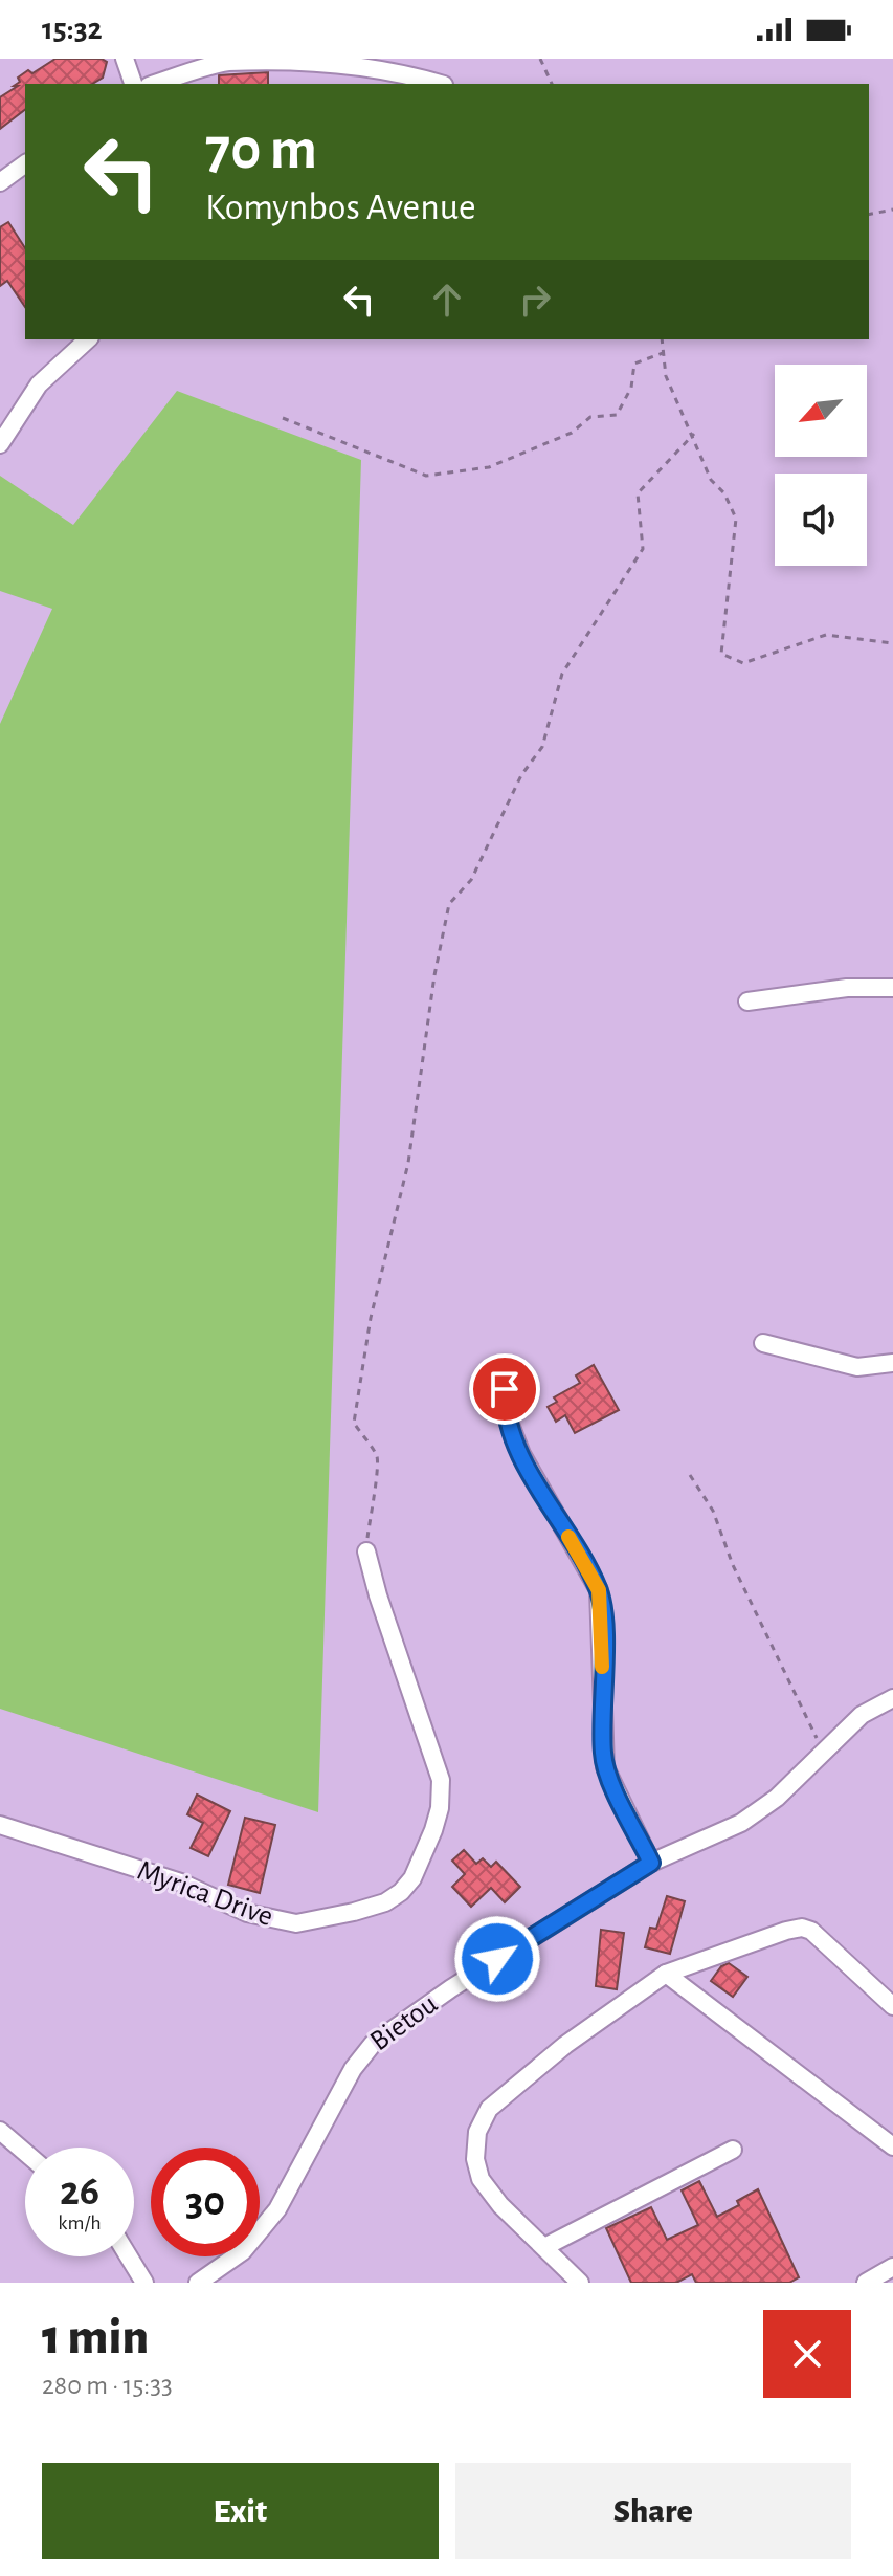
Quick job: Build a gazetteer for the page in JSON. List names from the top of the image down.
{
  "streets": {
    "street": ["Myrica Drive", "Bietou"]
  },
  "north": "bottom left",
  "page": {
    "status": "15:32",
    "turn": ["70 m", "Komynbos Avenue"],
    "speed": "26 km/h",
    "limit": "30",
    "heading": ["1 min", "280 m · 15:33"],
    "buttons": ["Exit", "Share"]
  }
}
